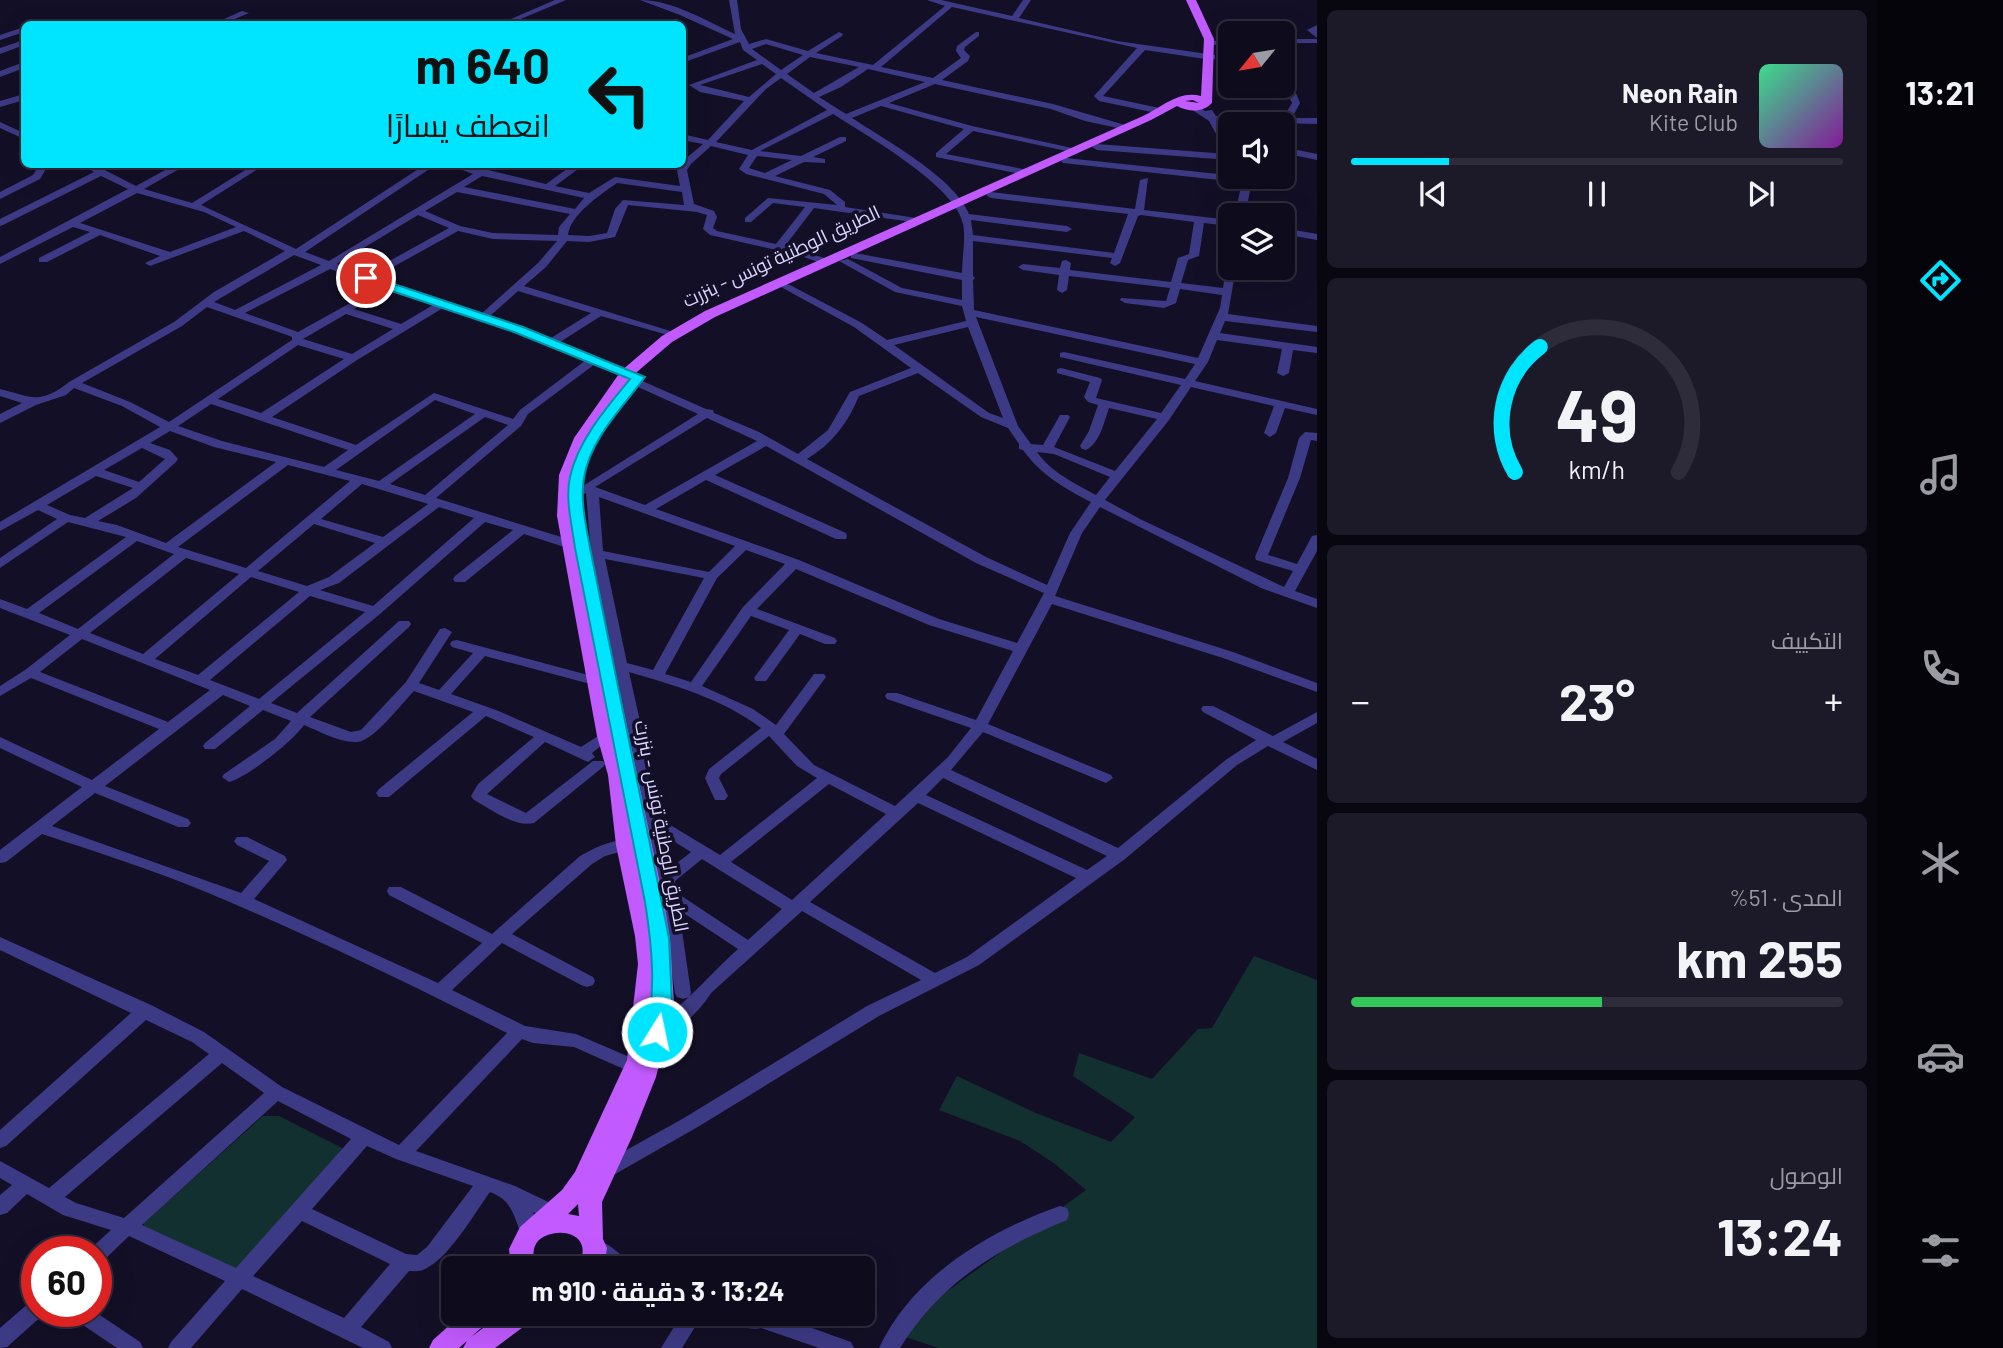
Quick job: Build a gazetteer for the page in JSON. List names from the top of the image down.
{
  "streets": {
    "main road": ["الطريق الوطنية تونس - بنزرت"]
  },
  "north": "bottom left",
  "page": {
    "tabs": "13:21",
    "turn": ["640 m", "انعطف يسارًا"],
    "song": ["Neon Rain", "Kite Club"],
    "tile": [
      "التكييف",
      ["المدى · 51%", "255 km"],
      ["الوصول", "13:24"]
    ],
    "heat": ["−", "23°", "+"],
    "limit": "60",
    "trip": "13:24 · 3 دقيقة · 910 m",
    "gauge": ["49", "km/h"]
  }
}
